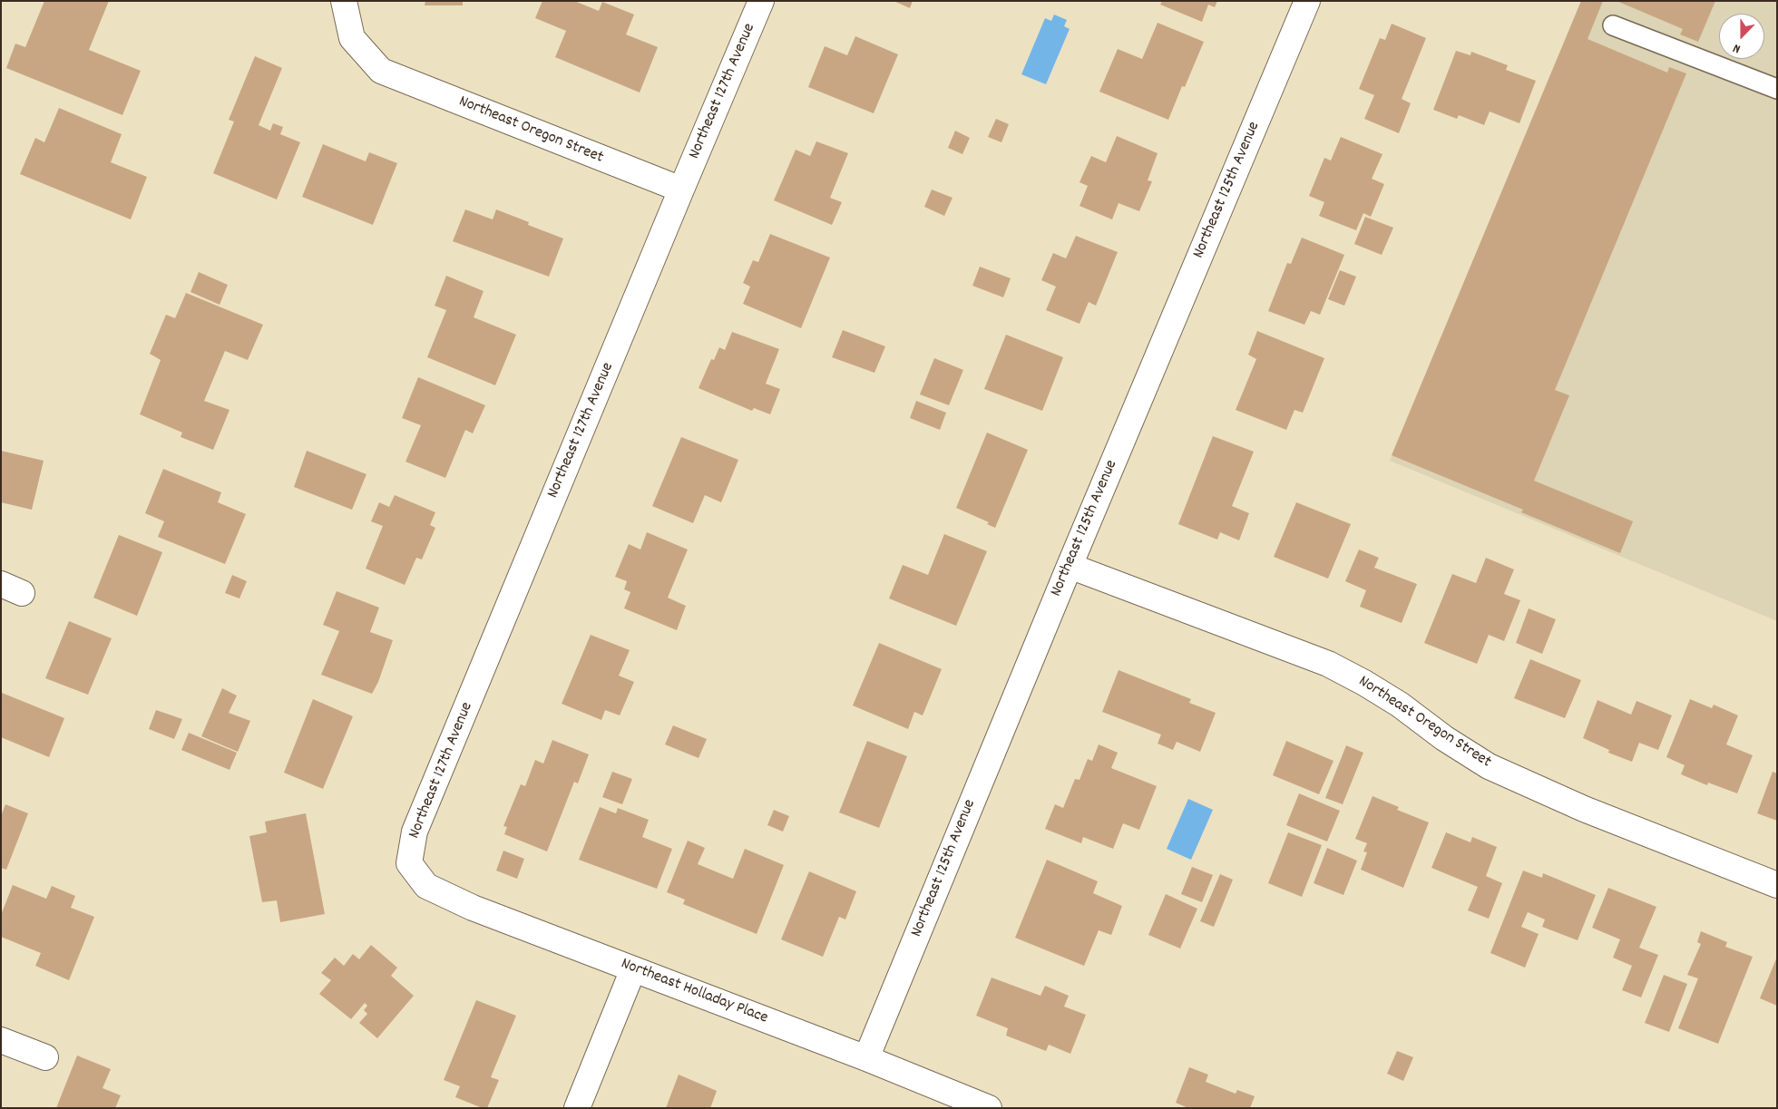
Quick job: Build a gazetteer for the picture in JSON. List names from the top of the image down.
{
  "streets": {
    "street": [
      "Northeast 127th Avenue",
      "Northeast Oregon Street",
      "Northeast 125th Avenue",
      "Northeast Holladay Place"
    ]
  },
  "crossings": [
    ["Northeast 127th Avenue", "Northeast Oregon Street"],
    ["Northeast 127th Avenue", "Northeast Holladay Place"],
    ["Northeast Oregon Street", "Northeast 125th Avenue"],
    ["Northeast 125th Avenue", "Northeast Holladay Place"]
  ],
  "north": "bottom"
}
